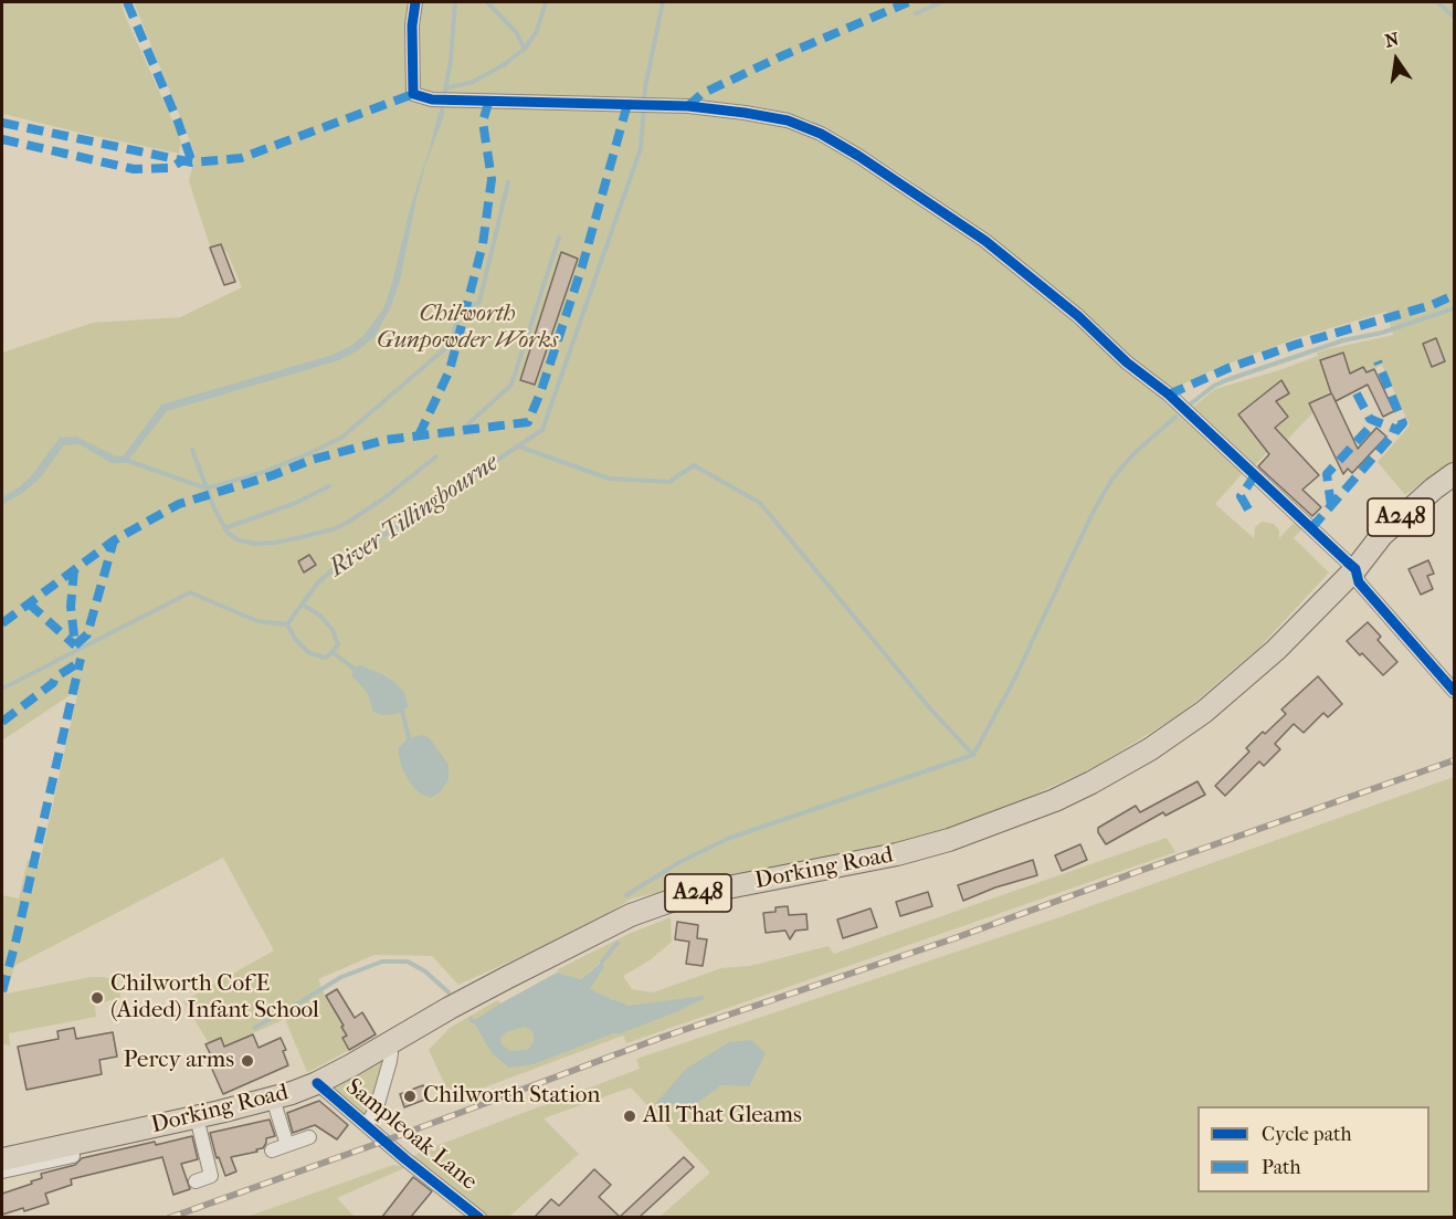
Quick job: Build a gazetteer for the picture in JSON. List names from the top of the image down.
{
  "streets": {
    "main road": ["A248", "Dorking Road"],
    "street": ["Sampleoak Lane"]
  },
  "crossings": [
    ["Dorking Road", "Sampleoak Lane"]
  ],
  "water": ["River Tillingbourne"],
  "parks": ["Chilworth Gunpowder Works"],
  "places": [
    "Chilworth CofE (Aided) Infant School",
    "Percy arms",
    "Chilworth Station",
    "All That Gleams"
  ],
  "legend": ["Cycle path", "Path"],
  "north": "top"
}
